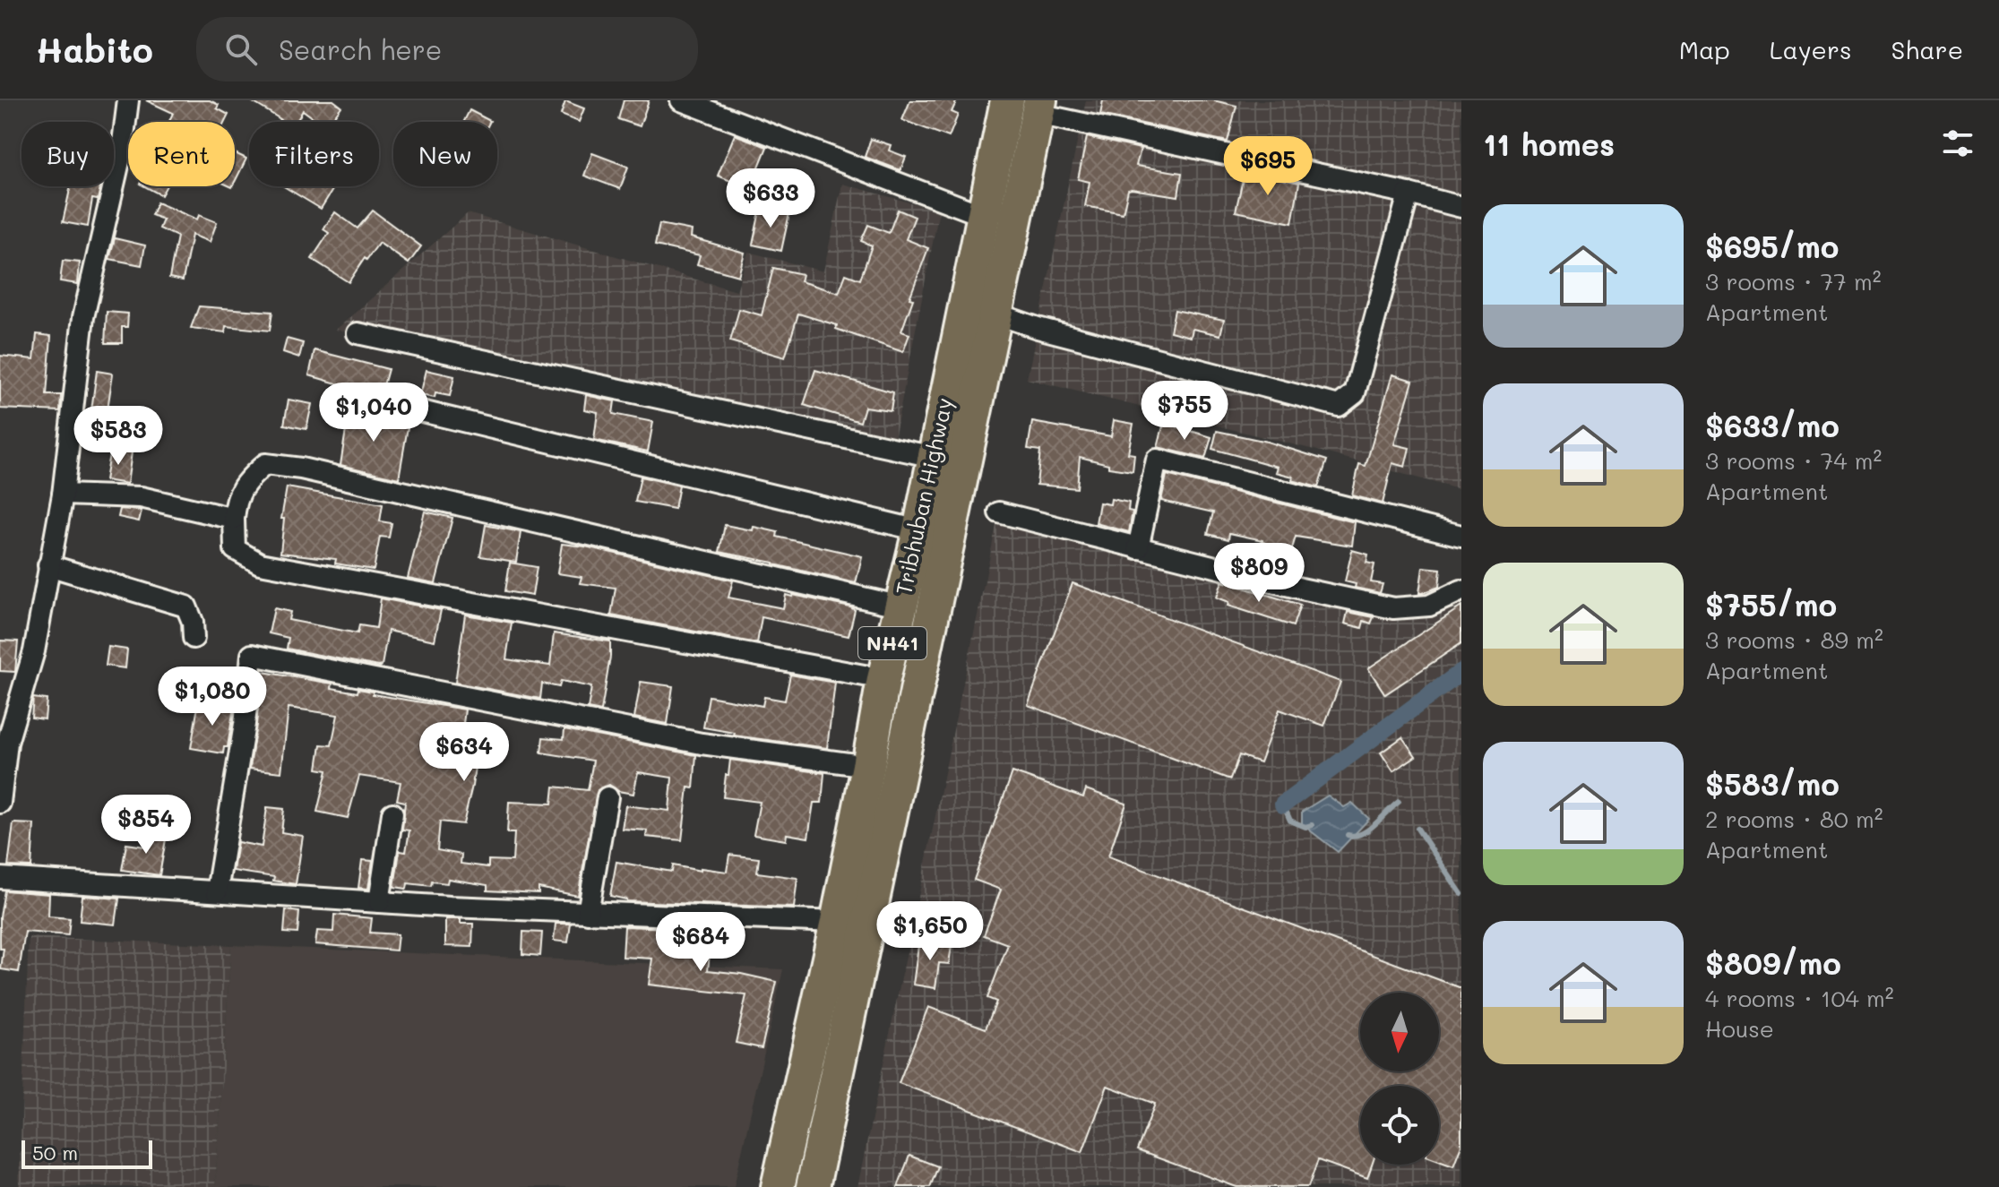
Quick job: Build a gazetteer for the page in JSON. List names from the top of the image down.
{
  "streets": {
    "highway": ["Tribhuban Highway", "NH41"]
  },
  "scale_bar": "50 m",
  "north": "bottom",
  "page": {
    "header": "Habito",
    "search": "Search here",
    "nav": ["Map", "Layers", "Share"],
    "heading": "11 homes",
    "chip": [
      "Buy",
      "Rent",
      "Filters",
      "New"
    ],
    "price": [
      "$695",
      "$633",
      "$755",
      "$1,040",
      "$583",
      "$809",
      "$1,080",
      "$634",
      "$854",
      "$1,650",
      "$684"
    ],
    "list": [
      {
        "name": "$695/mo",
        "note": "3 rooms · 77 m² · Apartment"
      },
      {
        "name": "$633/mo",
        "note": "3 rooms · 74 m² · Apartment"
      },
      {
        "name": "$755/mo",
        "note": "3 rooms · 89 m² · Apartment"
      },
      {
        "name": "$583/mo",
        "note": "2 rooms · 80 m² · Apartment"
      },
      {
        "name": "$809/mo",
        "note": "4 rooms · 104 m² · House"
      }
    ],
    "scale": "50 m"
  }
}
